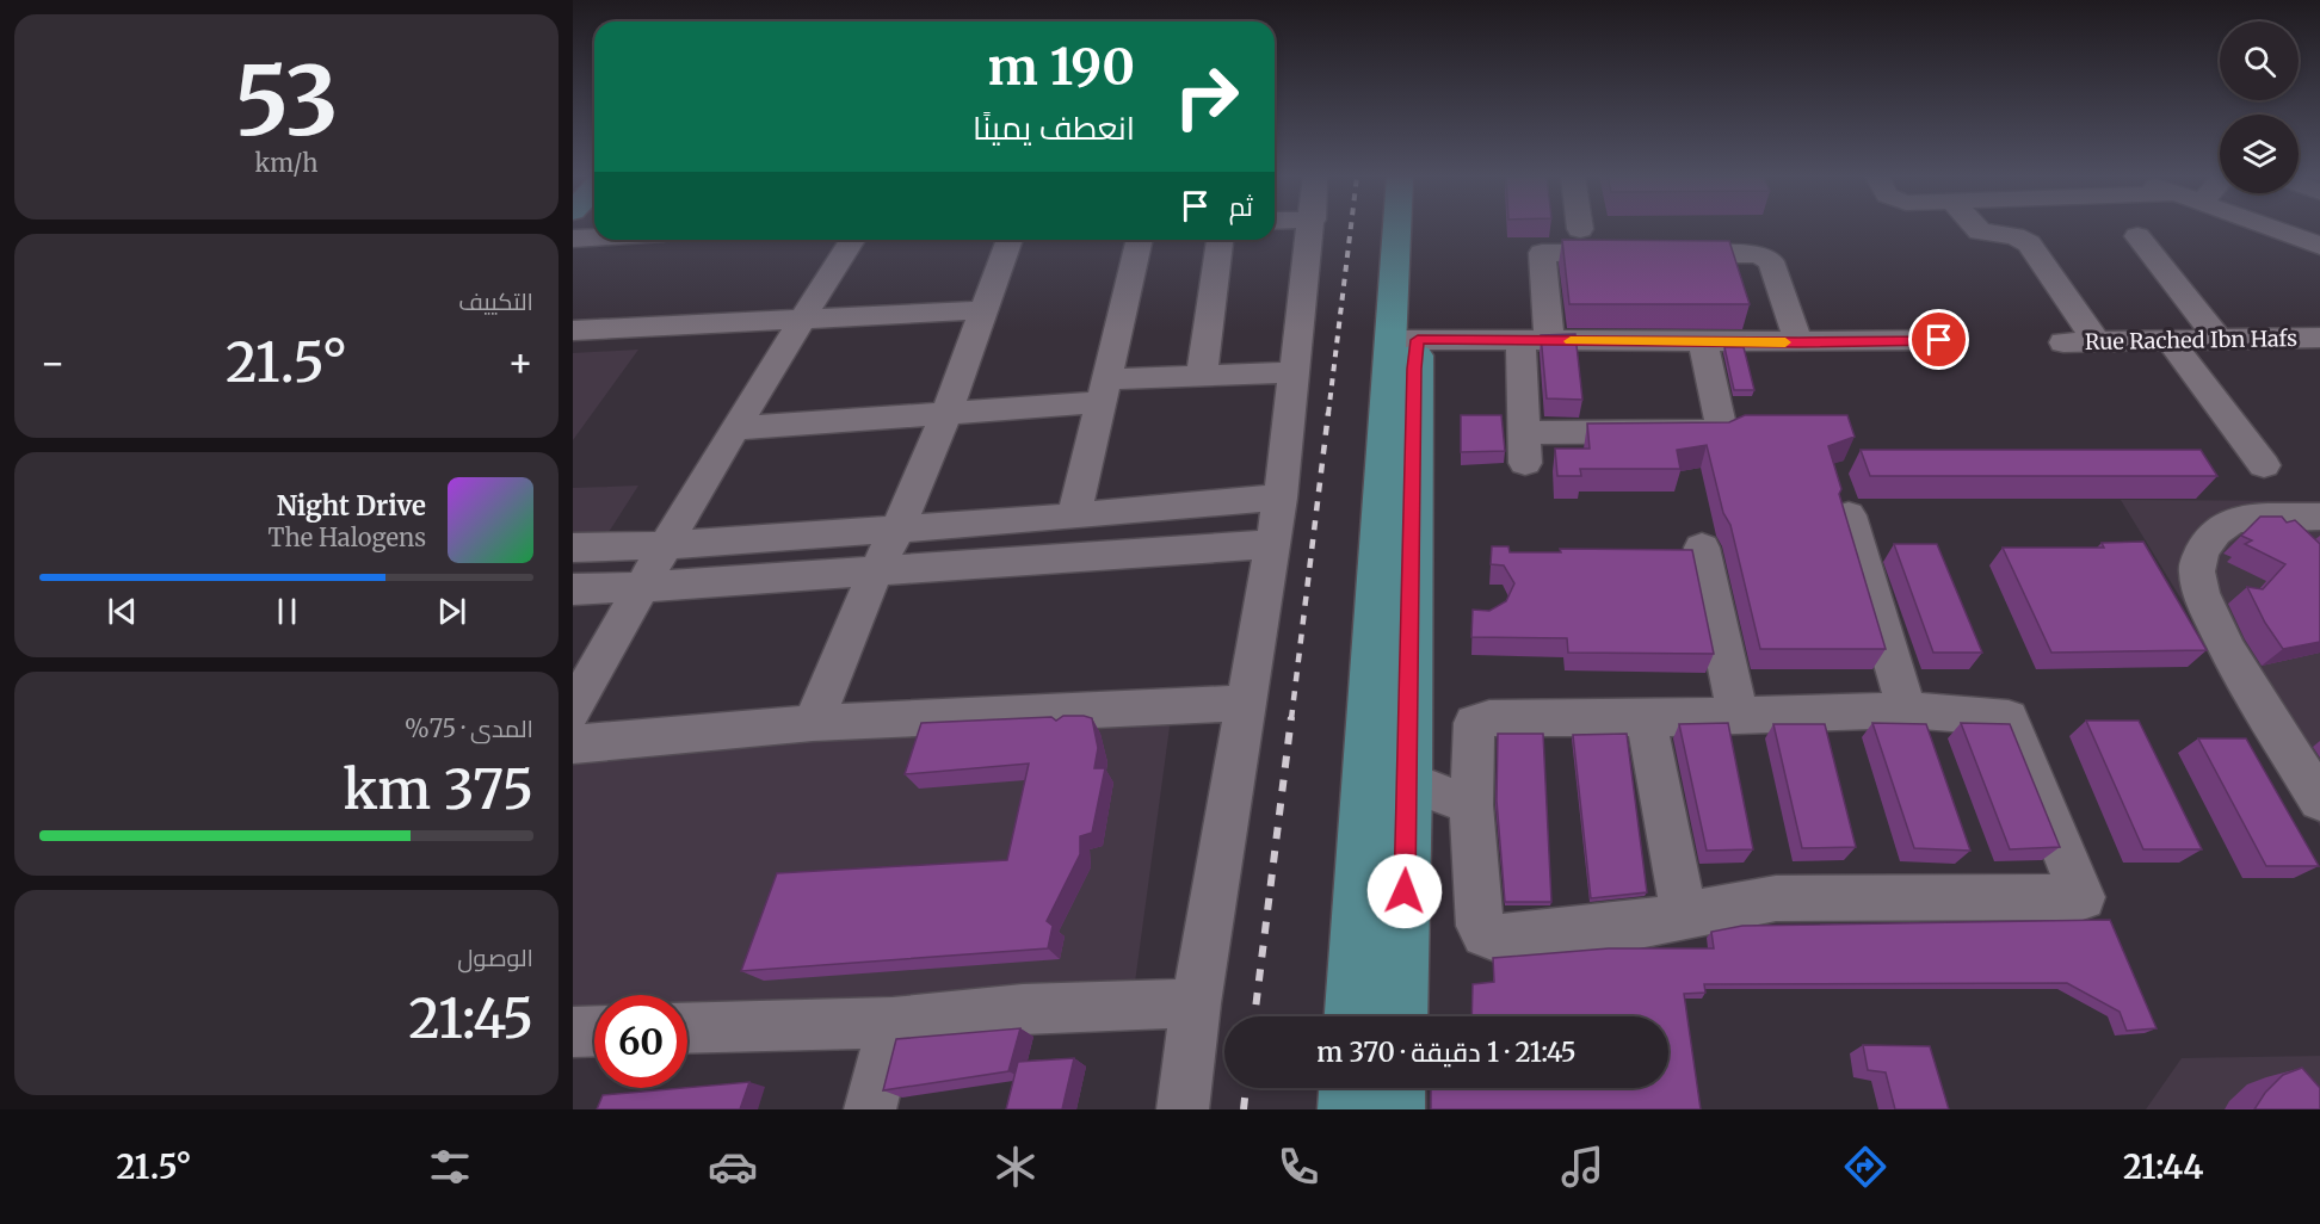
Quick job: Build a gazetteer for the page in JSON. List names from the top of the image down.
{
  "streets": {
    "street": ["Rue Rached Ibn Hafs"]
  },
  "page": {
    "tile": [
      ["53", "km/h"],
      "التكييف",
      ["المدى · 75%", "375 km"],
      ["الوصول", "21:45"]
    ],
    "turn": ["190 m", "انعطف يمينًا"],
    "then": "ثم",
    "heat": ["−", "21.5°", "+"],
    "song": ["Night Drive", "The Halogens"],
    "limit": "60",
    "trip": "21:45 · 1 دقيقة · 370 m",
    "tabs": ["21:44", "21.5°"]
  }
}
